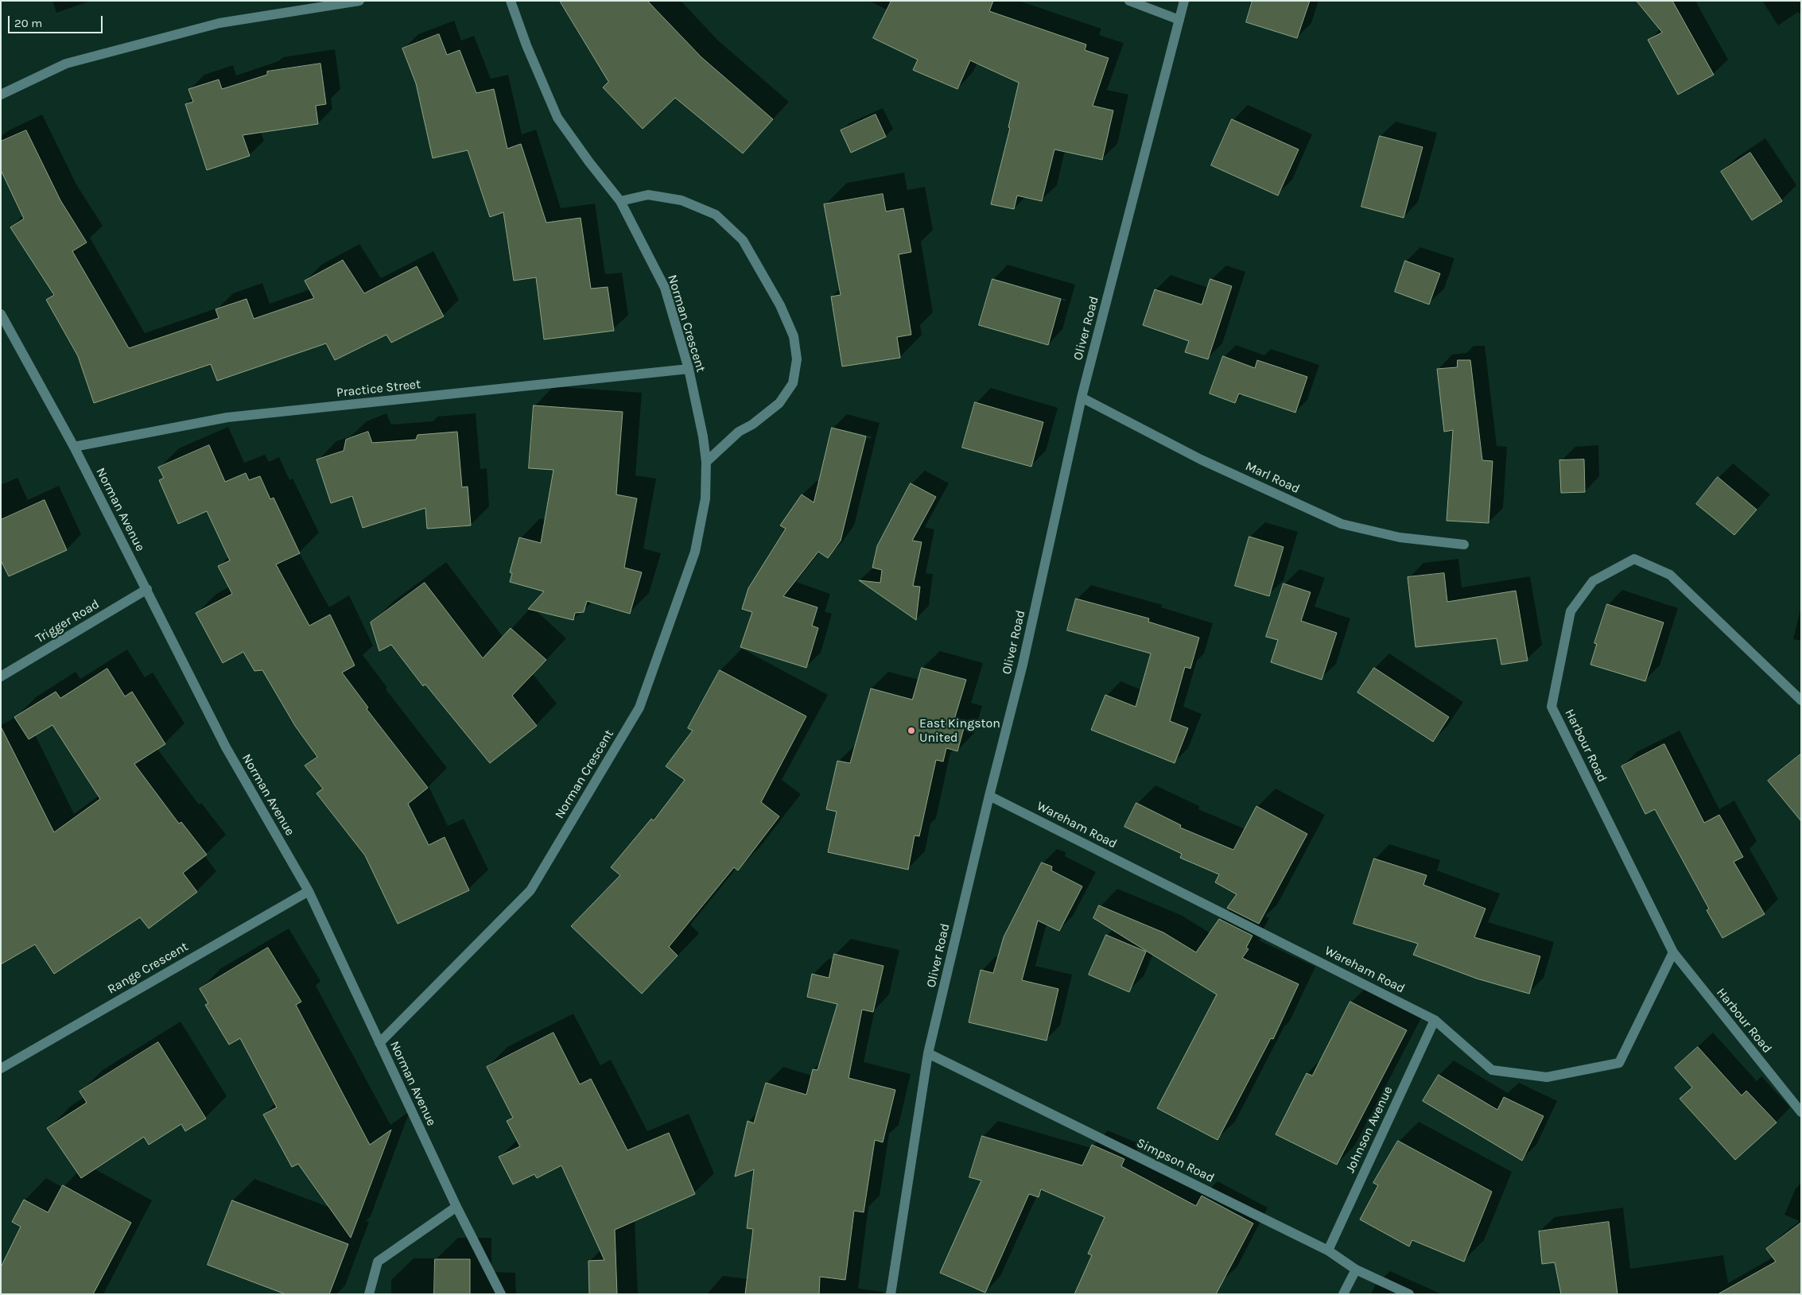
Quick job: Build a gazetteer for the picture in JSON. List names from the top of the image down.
{
  "streets": {
    "street": [
      "Norman Crescent",
      "Oliver Road",
      "Practice Street",
      "Marl Road",
      "Norman Avenue",
      "Trigger Road",
      "Harbour Road",
      "Wareham Road",
      "Range Crescent",
      "Johnson Avenue",
      "Simpson Road"
    ]
  },
  "crossings": [
    ["Norman Crescent", "Practice Street"],
    ["Norman Crescent", "Norman Avenue"],
    ["Oliver Road", "Marl Road"],
    ["Oliver Road", "Wareham Road"],
    ["Oliver Road", "Simpson Road"],
    ["Practice Street", "Norman Avenue"],
    ["Norman Avenue", "Trigger Road"],
    ["Norman Avenue", "Range Crescent"],
    ["Harbour Road", "Wareham Road"],
    ["Wareham Road", "Johnson Avenue"],
    ["Johnson Avenue", "Simpson Road"]
  ],
  "places": ["East Kingston United"],
  "scale_bar": "20 m"
}
